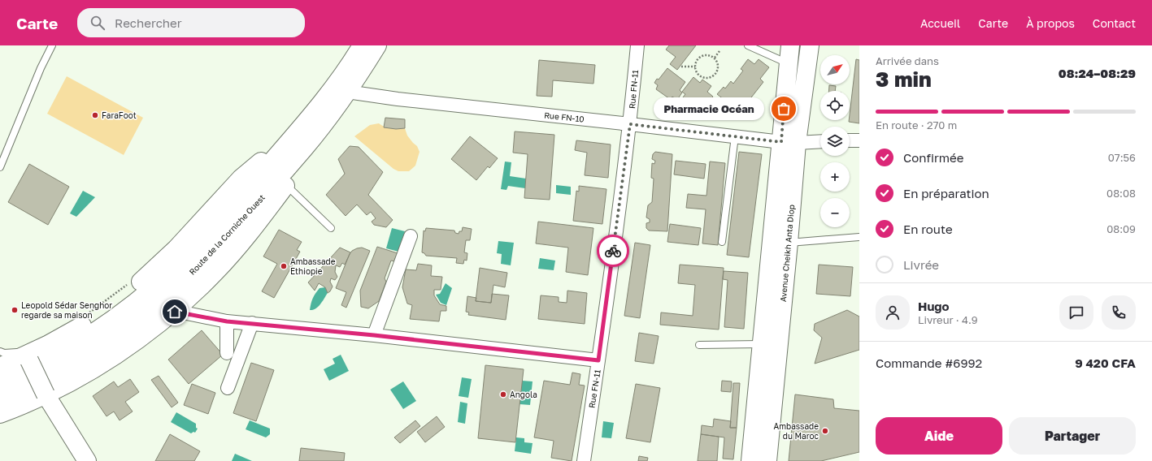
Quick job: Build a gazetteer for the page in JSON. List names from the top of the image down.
{
  "streets": {
    "main road": ["Route de la Corniche Ouest", "Avenue Cheikh Anta Diop"],
    "street": ["Rue FN-11", "Rue FN-10"]
  },
  "crossings": [
    ["Rue FN-11", "Rue FN-10"],
    ["Rue FN-10", "Route de la Corniche Ouest"],
    ["Rue FN-10", "Avenue Cheikh Anta Diop"]
  ],
  "places": [
    "Pharmacie Océan",
    "FaraFoot",
    "Ambassade Ethiopie",
    "Leopold Sédar Senghor regarde sa maison",
    "Angola",
    "Ambassade du Maroc"
  ],
  "north": "top right",
  "page": {
    "header": "Carte",
    "search": "Rechercher",
    "nav": [
      "Accueil",
      "Carte",
      "À propos",
      "Contact"
    ],
    "heading": ["3 min", "Arrivée dans", "08:24–08:29"],
    "panel": [
      "Hugo",
      "Livreur · 4.9",
      "Commande #6992",
      "9 420 CFA"
    ],
    "map_buttons": ["+", "−"],
    "bubble": "Pharmacie Océan",
    "bar": "En route · 270 m",
    "list": [
      ["Confirmée", "07:56"],
      ["En préparation", "08:08"],
      ["En route", "08:09"],
      "Livrée"
    ],
    "buttons": ["Aide", "Partager"]
  }
}
